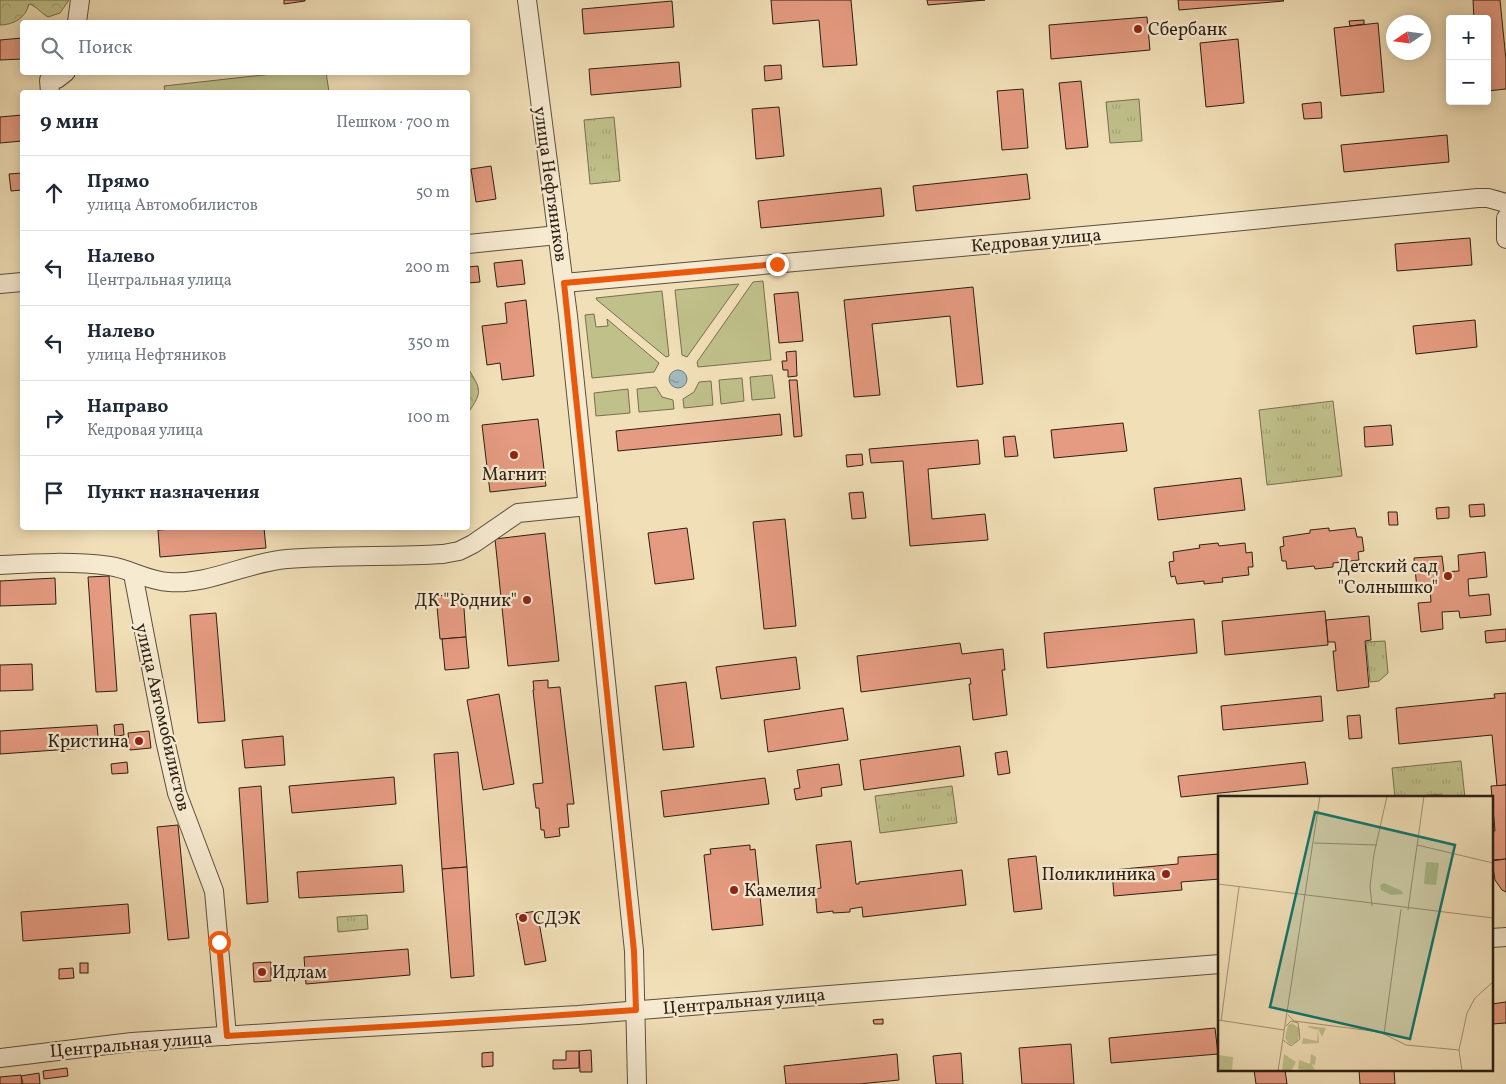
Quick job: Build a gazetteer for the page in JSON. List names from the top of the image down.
{
  "streets": {
    "street": [
      "улица Нефтяников",
      "Кедровая улица",
      "улица Автомобилистов",
      "Центральная улица"
    ]
  },
  "crossings": [
    ["улица Нефтяников", "Кедровая улица"],
    ["улица Нефтяников", "Центральная улица"],
    ["улица Автомобилистов", "Центральная улица"]
  ],
  "places": [
    "Сбербанк",
    "Магнит",
    "Детский сад \"Солнышко\"",
    "ДК \"Родник\"",
    "Кристина",
    "Поликлиника",
    "Камелия",
    "СДЭК",
    "Идлам"
  ],
  "north": "left",
  "page": {
    "map_buttons": ["+", "−"],
    "search": "Поиск",
    "heading": ["9 мин", "Пешком · 700 m"],
    "list": [
      ["Прямо", "улица Автомобилистов", "50 m"],
      ["Налево", "Центральная улица", "200 m"],
      ["Налево", "улица Нефтяников", "350 m"],
      ["Направо", "Кедровая улица", "100 m"],
      "Пункт назначения"
    ]
  }
}
